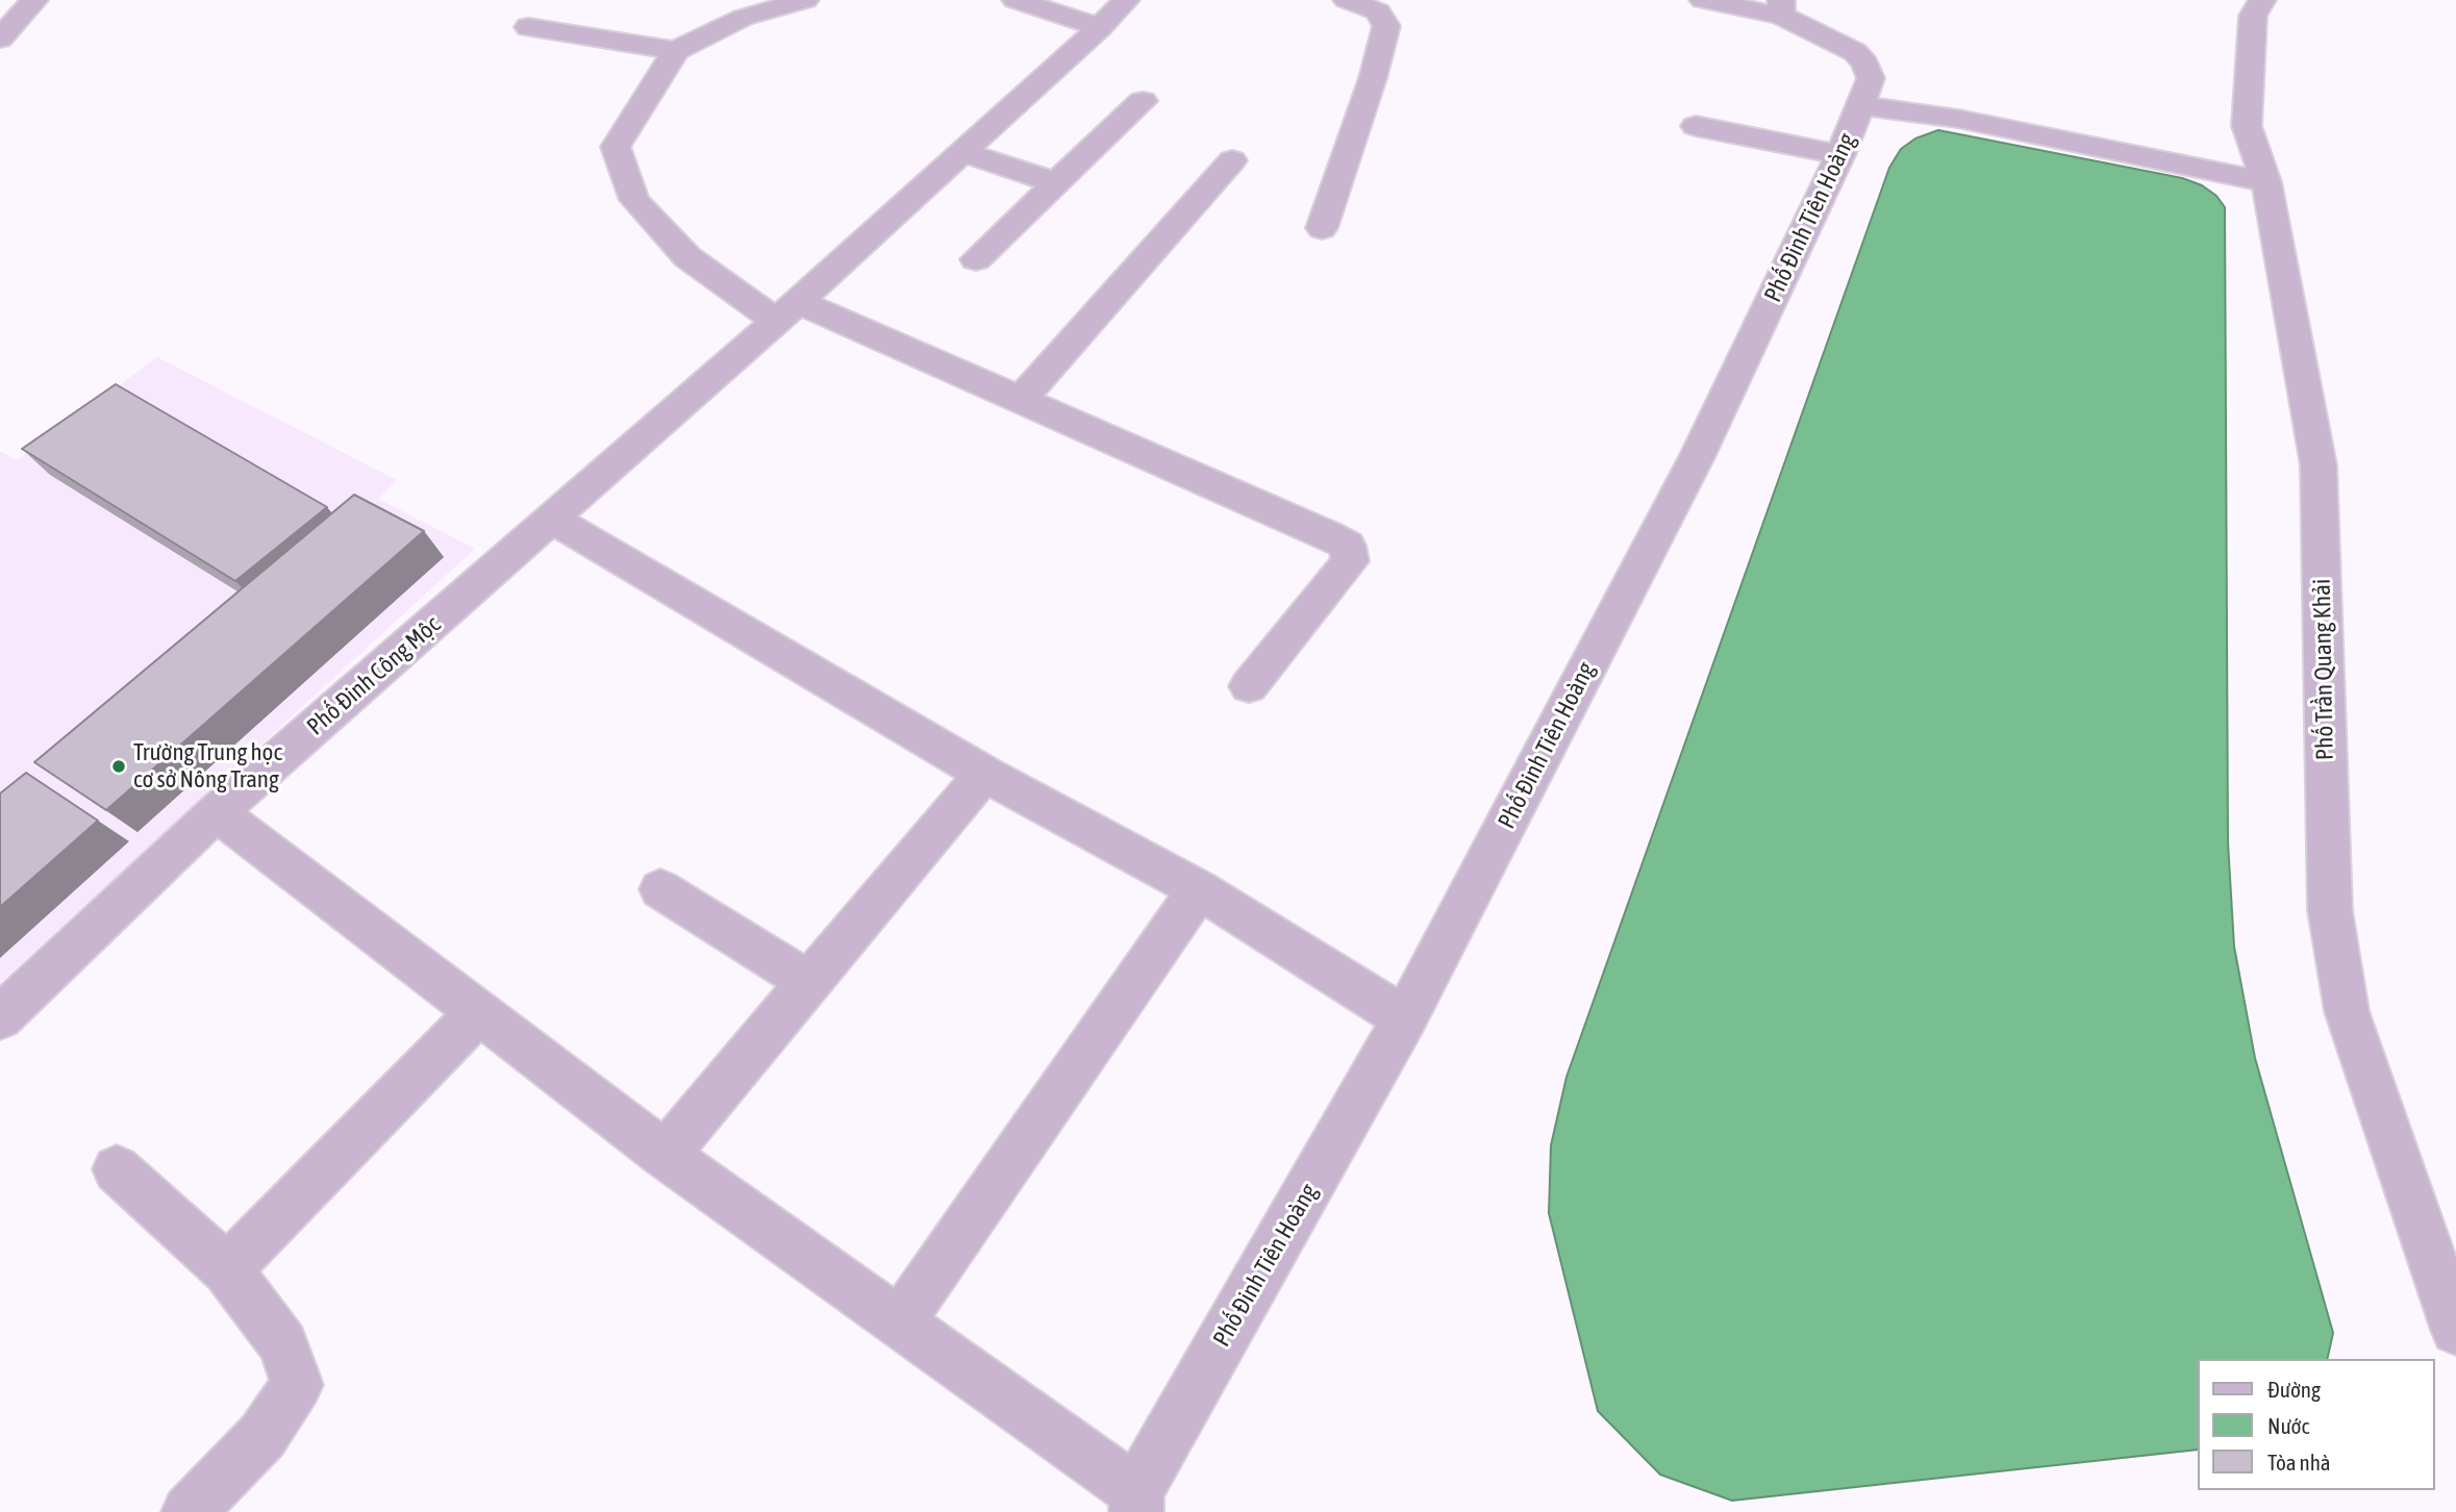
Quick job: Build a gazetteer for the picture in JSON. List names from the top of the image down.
{
  "streets": {
    "street": ["Phố Đinh Tiên Hoàng", "Phố Trần Quang Khải", "Phố Đinh Công Mộc"]
  },
  "places": ["Trường Trung học cơ sở Nông Trang"],
  "legend": ["Đường", "Nước", "Tòa nhà"]
}
